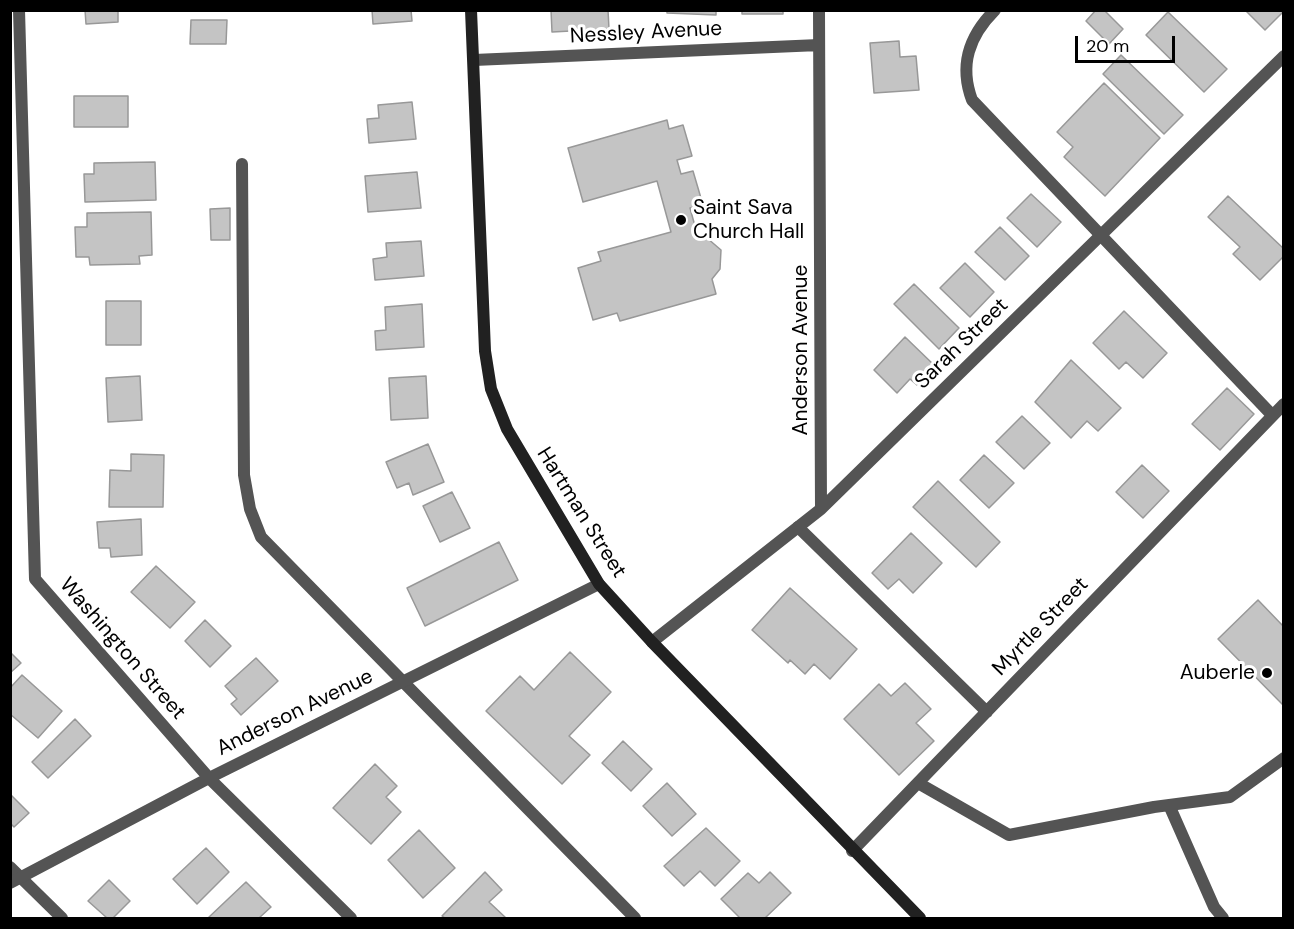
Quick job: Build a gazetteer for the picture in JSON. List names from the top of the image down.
{
  "streets": {
    "main road": ["Hartman Street"],
    "street": [
      "Nessley Avenue",
      "Sarah Street",
      "Anderson Avenue",
      "Myrtle Street",
      "Washington Street"
    ]
  },
  "crossings": [
    ["Nessley Avenue", "Anderson Avenue"],
    ["Nessley Avenue", "Hartman Street"],
    ["Sarah Street", "Anderson Avenue"],
    ["Sarah Street", "Hartman Street"],
    ["Anderson Avenue", "Hartman Street"],
    ["Anderson Avenue", "Washington Street"],
    ["Hartman Street", "Myrtle Street"]
  ],
  "places": ["Saint Sava Church Hall", "Auberle"],
  "scale_bar": "20 m"
}
